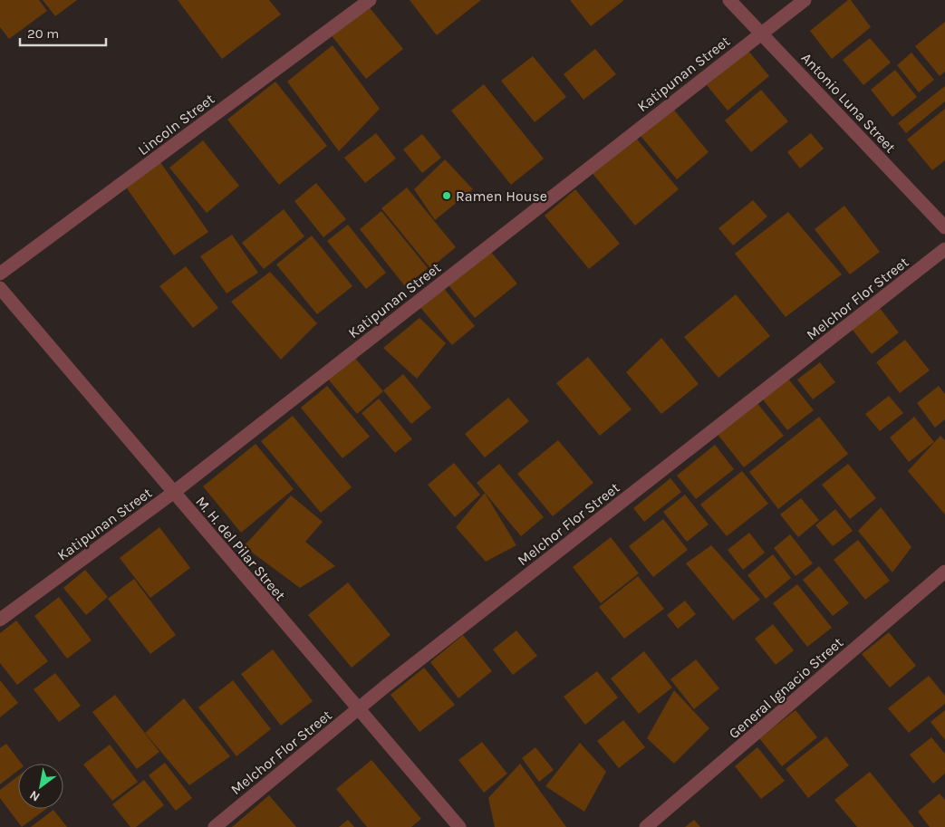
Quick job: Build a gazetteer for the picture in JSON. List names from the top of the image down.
{
  "streets": {
    "street": [
      "Katipunan Street",
      "Antonio Luna Street",
      "Lincoln Street",
      "Melchor Flor Street",
      "M. H. del Pilar Street",
      "General Ignacio Street"
    ]
  },
  "crossings": [
    ["Katipunan Street", "Antonio Luna Street"],
    ["Katipunan Street", "M. H. del Pilar Street"],
    ["Melchor Flor Street", "M. H. del Pilar Street"]
  ],
  "places": ["Ramen House"],
  "scale_bar": "20 m",
  "north": "bottom left"
}
